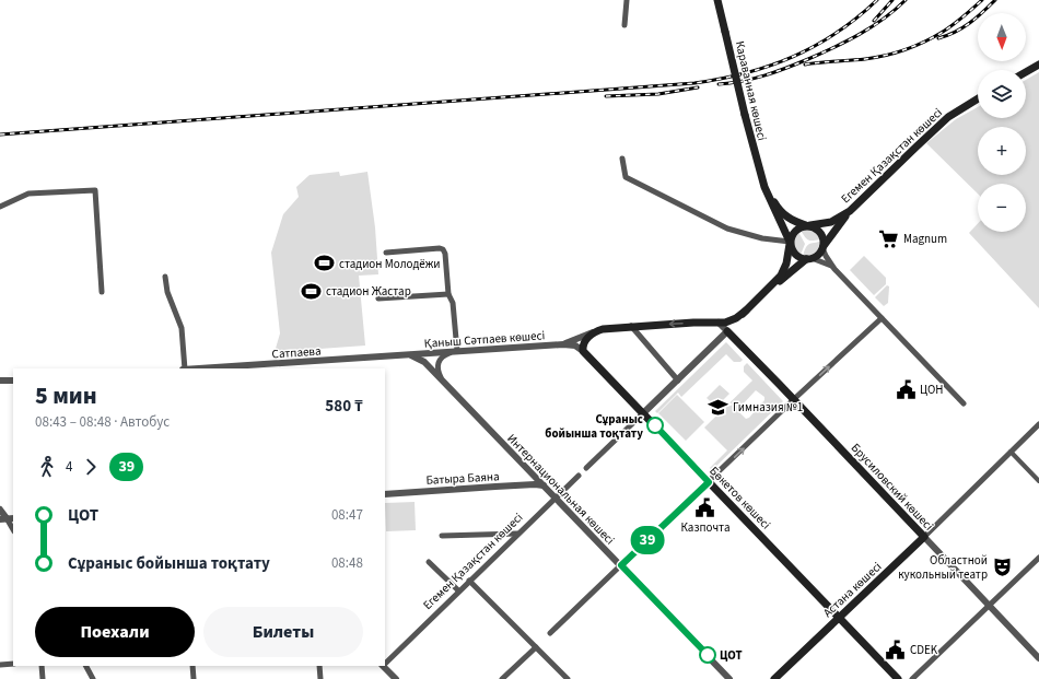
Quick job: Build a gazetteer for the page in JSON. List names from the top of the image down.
{
  "streets": {
    "main road": [
      "Караванная көшесі",
      "Егемен Қазақстан көшесі",
      "Брусиловский көшесі",
      "Бөкетов көшесі",
      "Астана көшесі"
    ],
    "street": [
      "Қаныш Сәтпаев көшесі",
      "Сатпаева",
      "Батыра Баяна",
      "Интернациональная көшесі"
    ]
  },
  "crossings": [
    ["Караванная көшесі", "Егемен Қазақстан көшесі"],
    ["Егемен Қазақстан көшесі", "Интернациональная көшесі"],
    ["Қаныш Сәтпаев көшесі", "Сатпаева"],
    ["Қаныш Сәтпаев көшесі", "Интернациональная көшесі"],
    ["Қаныш Сәтпаев көшесі", "Бөкетов көшесі"],
    ["Сатпаева", "Интернациональная көшесі"],
    ["Батыра Баяна", "Интернациональная көшесі"],
    ["Брусиловский көшесі", "Астана көшесі"],
    ["Бөкетов көшесі", "Астана көшесі"]
  ],
  "places": {
    "supermarket": ["Magnum"],
    "sports": ["стадион Молодёжи", "стадион Жастар"],
    "public building": ["ЦОН", "Казпочта", "CDEK"],
    "school or university": ["Гимназия №1"],
    "other": ["Сұраныс бойынша тоқтату", "ЦОТ"],
    "theatre": ["Областной кукольный театр"]
  },
  "lines": ["bus line 39"],
  "north": "bottom",
  "page": {
    "on_map": "39",
    "map_buttons": ["+", "−"],
    "heading": ["5 мин", "08:43 – 08:48 · Автобус", "580 ₸"],
    "legs": ["4", "39"],
    "list": [
      {
        "name": "ЦОТ",
        "value": "08:47"
      },
      {
        "name": "Сұраныс бойынша тоқтату",
        "value": "08:48"
      }
    ],
    "buttons": ["Поехали", "Билеты"]
  }
}
